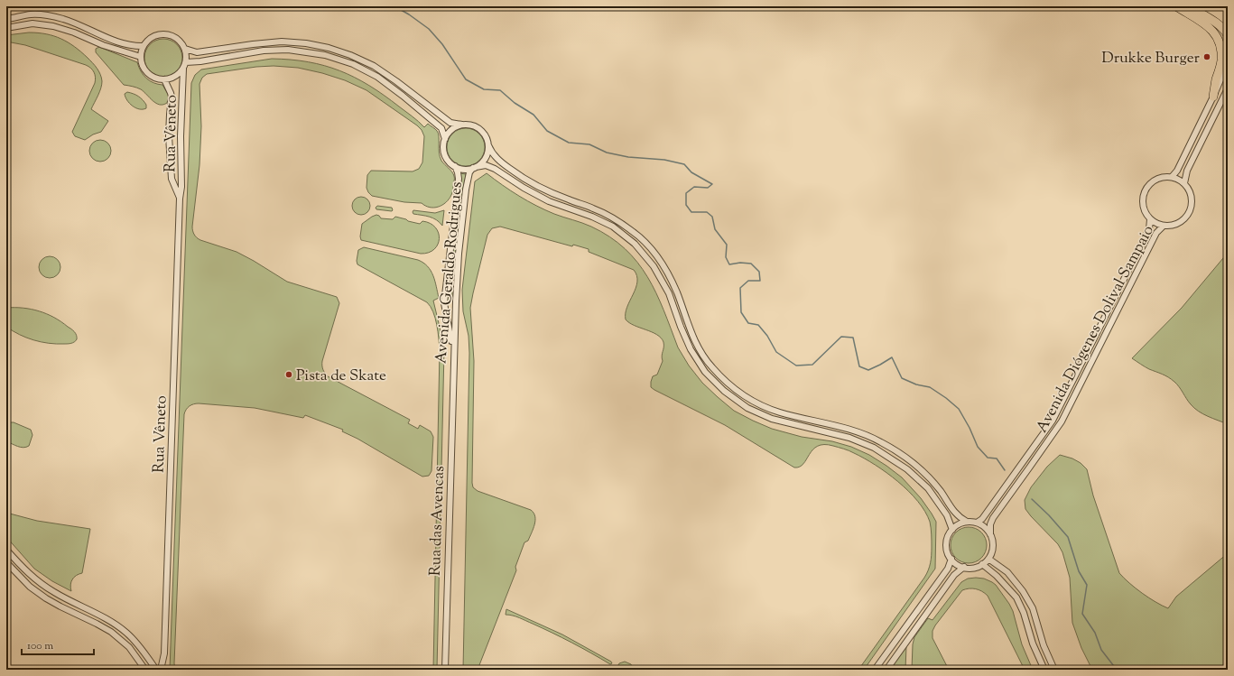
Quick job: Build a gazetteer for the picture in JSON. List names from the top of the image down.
{
  "streets": {
    "street": [
      "Rua Vêneto",
      "Avenida Geraldo Rodrigues",
      "Avenida Diógenes Dolival Sampaio",
      "Rua das Avencas"
    ]
  },
  "crossings": [
    ["Avenida Geraldo Rodrigues", "Rua das Avencas"]
  ],
  "places": ["Drukke Burger", "Pista de Skate"],
  "scale_bar": "100 m"
}
